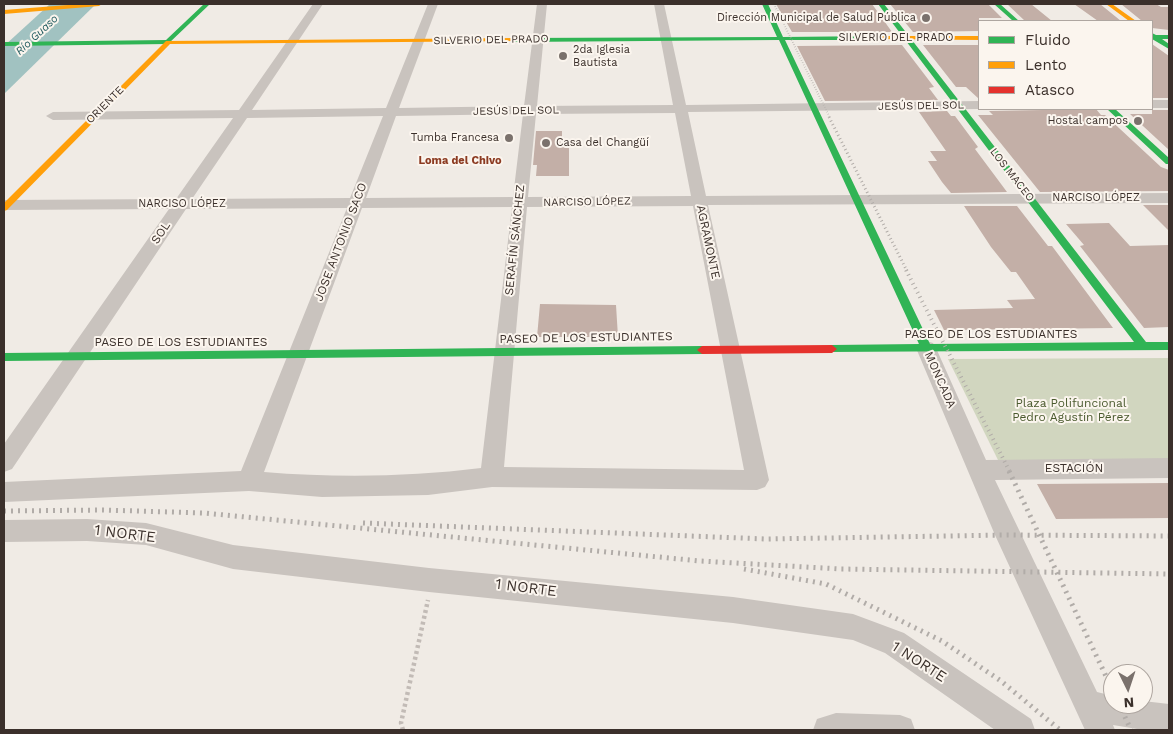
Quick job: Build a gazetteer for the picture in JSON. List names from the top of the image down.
{
  "streets": {
    "main road": [
      "SILVERIO DEL PRADO",
      "ORIENTE",
      "LOS MACEO",
      "PASEO DE LOS ESTUDIANTES",
      "MONCADA"
    ],
    "street": [
      "JESÚS DEL SOL",
      "NARCISO LÓPEZ",
      "SOL",
      "SERAFÍN SÁNCHEZ",
      "JOSE ANTONIO SACO",
      "AGRAMONTE",
      "ESTACIÓN",
      "1 NORTE"
    ]
  },
  "crossings": [
    ["SILVERIO DEL PRADO", "ORIENTE"],
    ["SILVERIO DEL PRADO", "LOS MACEO"],
    ["SILVERIO DEL PRADO", "SOL"],
    ["SILVERIO DEL PRADO", "SERAFÍN SÁNCHEZ"],
    ["SILVERIO DEL PRADO", "JOSE ANTONIO SACO"],
    ["SILVERIO DEL PRADO", "AGRAMONTE"],
    ["SILVERIO DEL PRADO", "MONCADA"],
    ["ORIENTE", "JESÚS DEL SOL"],
    ["ORIENTE", "NARCISO LÓPEZ"],
    ["JESÚS DEL SOL", "LOS MACEO"],
    ["JESÚS DEL SOL", "SOL"],
    ["JESÚS DEL SOL", "SERAFÍN SÁNCHEZ"],
    ["JESÚS DEL SOL", "JOSE ANTONIO SACO"],
    ["JESÚS DEL SOL", "AGRAMONTE"],
    ["JESÚS DEL SOL", "MONCADA"],
    ["LOS MACEO", "NARCISO LÓPEZ"],
    ["LOS MACEO", "PASEO DE LOS ESTUDIANTES"],
    ["NARCISO LÓPEZ", "SOL"],
    ["NARCISO LÓPEZ", "SERAFÍN SÁNCHEZ"],
    ["NARCISO LÓPEZ", "JOSE ANTONIO SACO"],
    ["NARCISO LÓPEZ", "AGRAMONTE"],
    ["NARCISO LÓPEZ", "MONCADA"],
    ["SOL", "PASEO DE LOS ESTUDIANTES"],
    ["SERAFÍN SÁNCHEZ", "AGRAMONTE"],
    ["SERAFÍN SÁNCHEZ", "PASEO DE LOS ESTUDIANTES"],
    ["JOSE ANTONIO SACO", "PASEO DE LOS ESTUDIANTES"],
    ["AGRAMONTE", "PASEO DE LOS ESTUDIANTES"],
    ["PASEO DE LOS ESTUDIANTES", "MONCADA"],
    ["MONCADA", "ESTACIÓN"]
  ],
  "districts": ["Loma del Chivo"],
  "water": ["Río Guaso"],
  "parks": ["Plaza Polifuncional Pedro Agustín Pérez"],
  "places": [
    "Dirección Municipal de Salud Pública",
    "2da Iglesia Bautista",
    "Hostal campos",
    "Tumba Francesa",
    "Casa del Changüí"
  ],
  "legend": ["Fluido", "Lento", "Atasco"],
  "north": "bottom"
}
